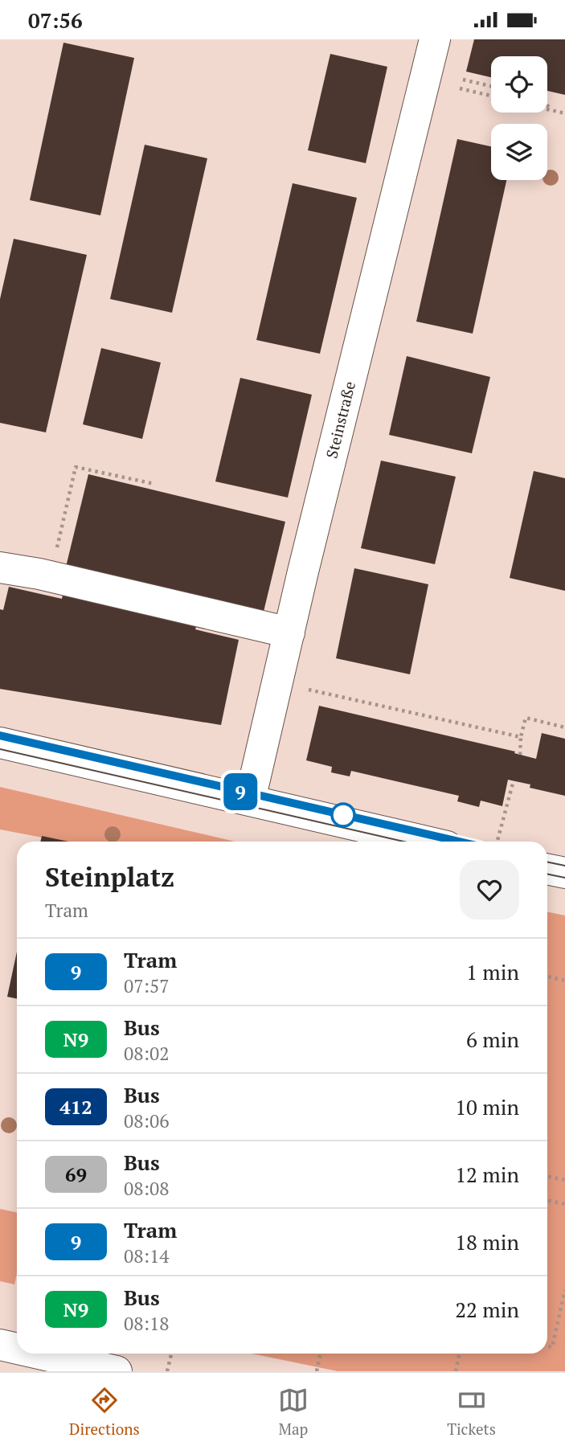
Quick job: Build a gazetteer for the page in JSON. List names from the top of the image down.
{
  "streets": {
    "street": ["Steinstraße"]
  },
  "lines": ["tram line 9"],
  "page": {
    "status": "07:56",
    "on_map": "9",
    "heading": ["Steinplatz", "Tram"],
    "list": [
      {
        "mark": "9",
        "name": "Tram",
        "note": "07:57",
        "value": "1 min"
      },
      {
        "mark": "N9",
        "name": "Bus",
        "note": "08:02",
        "value": "6 min"
      },
      {
        "mark": "412",
        "name": "Bus",
        "note": "08:06",
        "value": "10 min"
      },
      {
        "mark": "69",
        "name": "Bus",
        "note": "08:08",
        "value": "12 min"
      },
      {
        "mark": "9",
        "name": "Tram",
        "note": "08:14",
        "value": "18 min"
      },
      {
        "mark": "N9",
        "name": "Bus",
        "note": "08:18",
        "value": "22 min"
      }
    ],
    "tabs": ["Directions", "Map", "Tickets"]
  }
}
